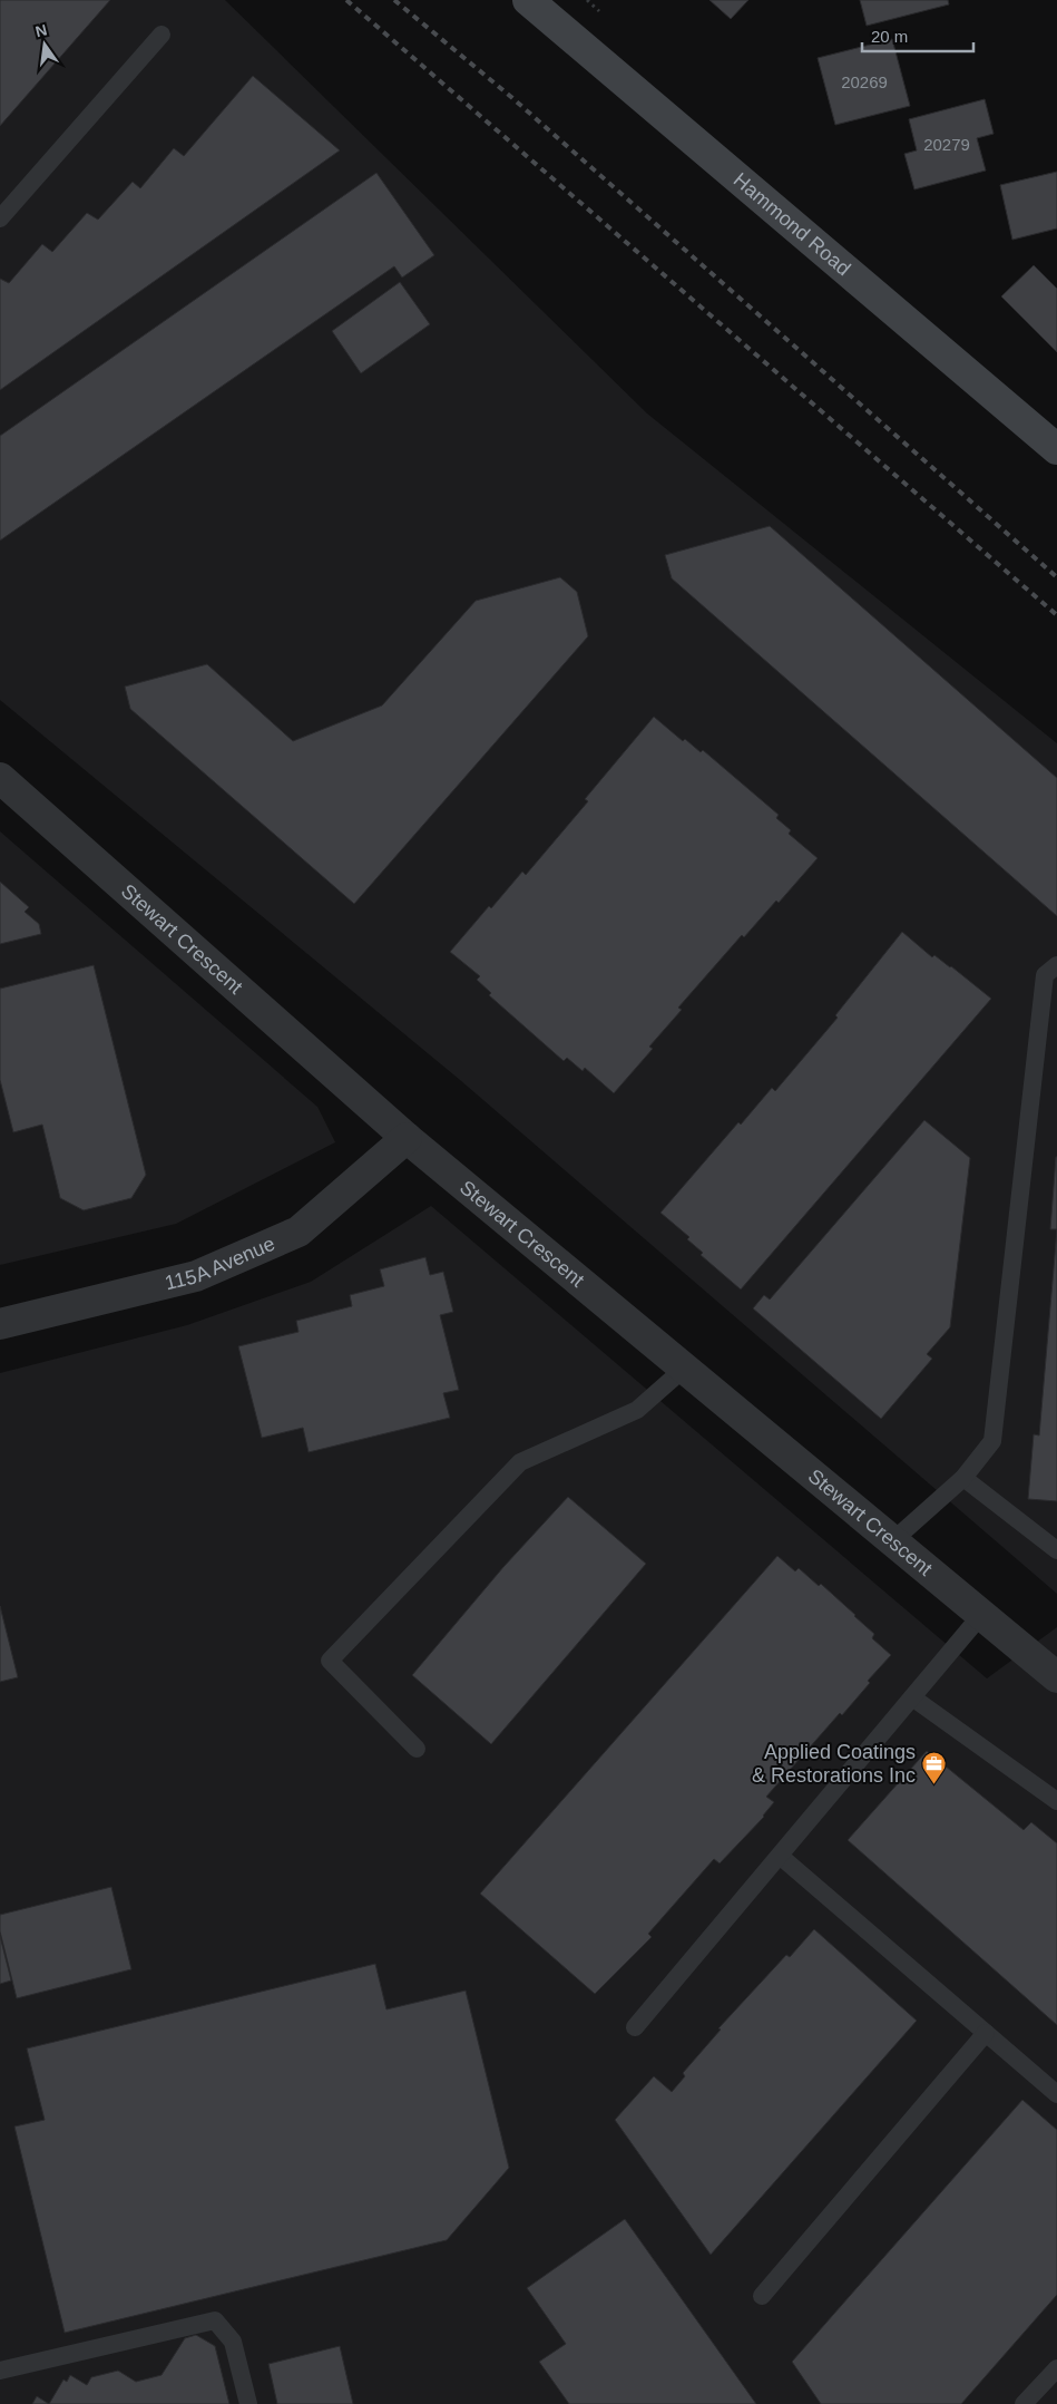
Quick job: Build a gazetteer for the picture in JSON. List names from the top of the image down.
{
  "streets": {
    "street": ["Hammond Road", "Stewart Crescent", "115A Avenue"]
  },
  "crossings": [
    ["Stewart Crescent", "115A Avenue"]
  ],
  "places": {
    "office": ["Applied Coatings & Restorations Inc"]
  },
  "house_numbers": ["20269", "20279"],
  "scale_bar": "20 m",
  "north": "top"
}
